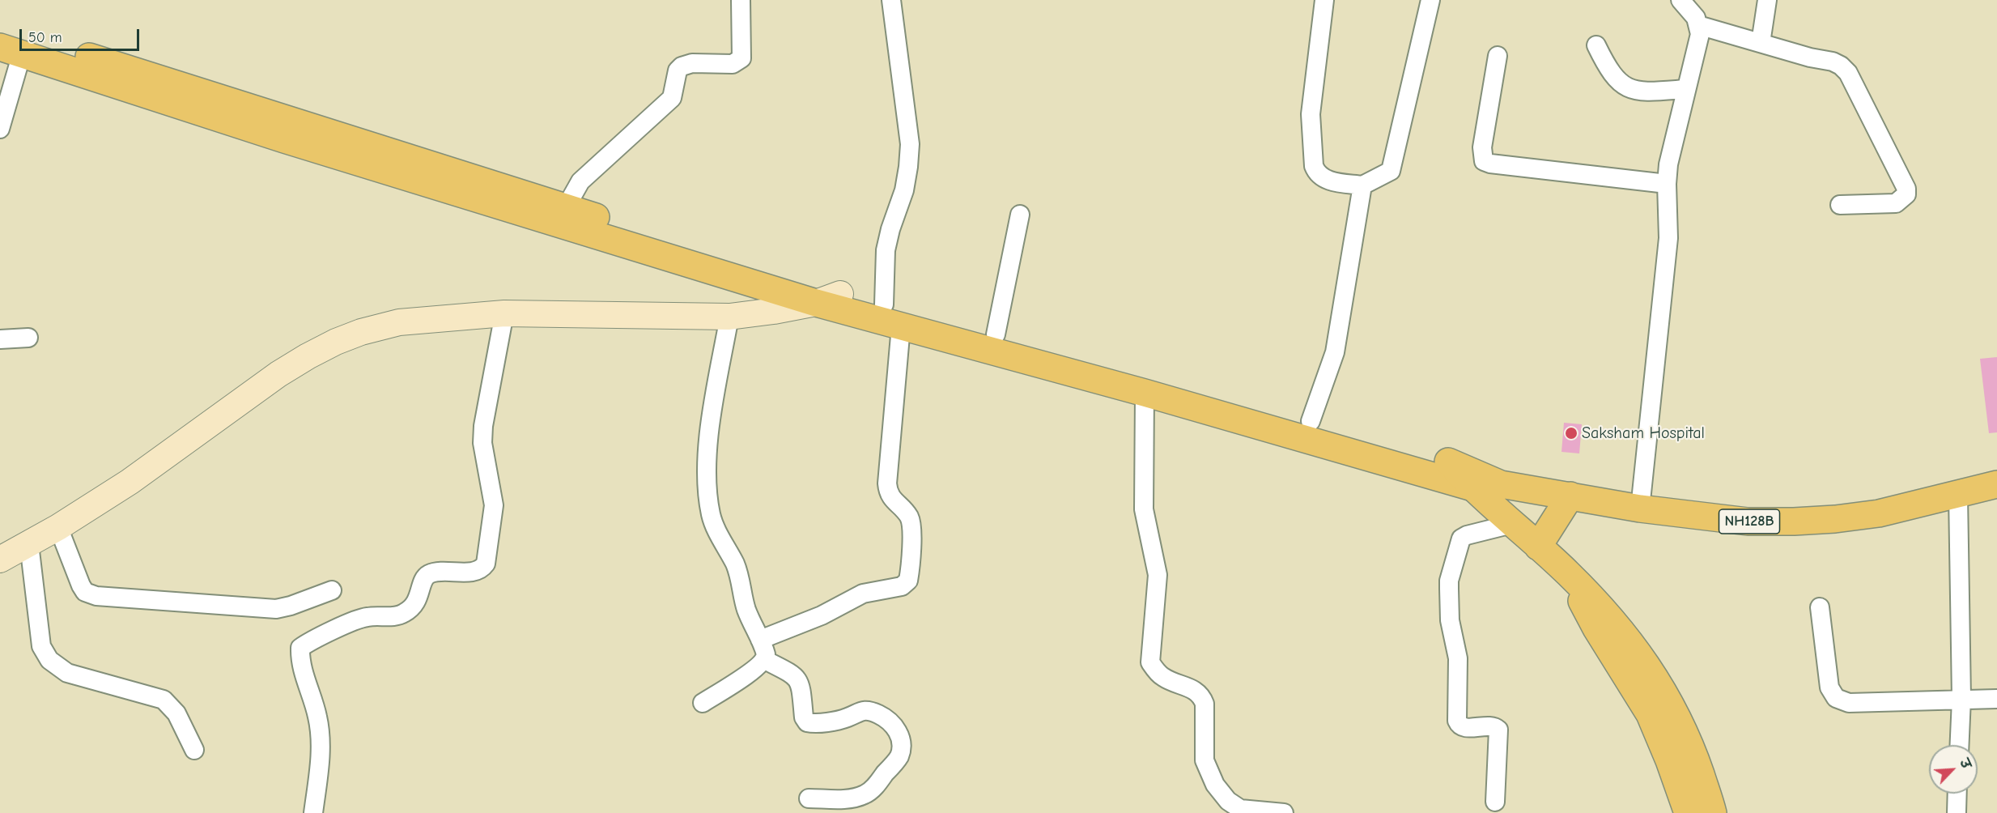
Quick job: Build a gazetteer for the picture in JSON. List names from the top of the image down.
{
  "streets": {
    "main road": ["NH128B"]
  },
  "places": ["Saksham Hospital"],
  "scale_bar": "50 m",
  "north": "top right"
}
